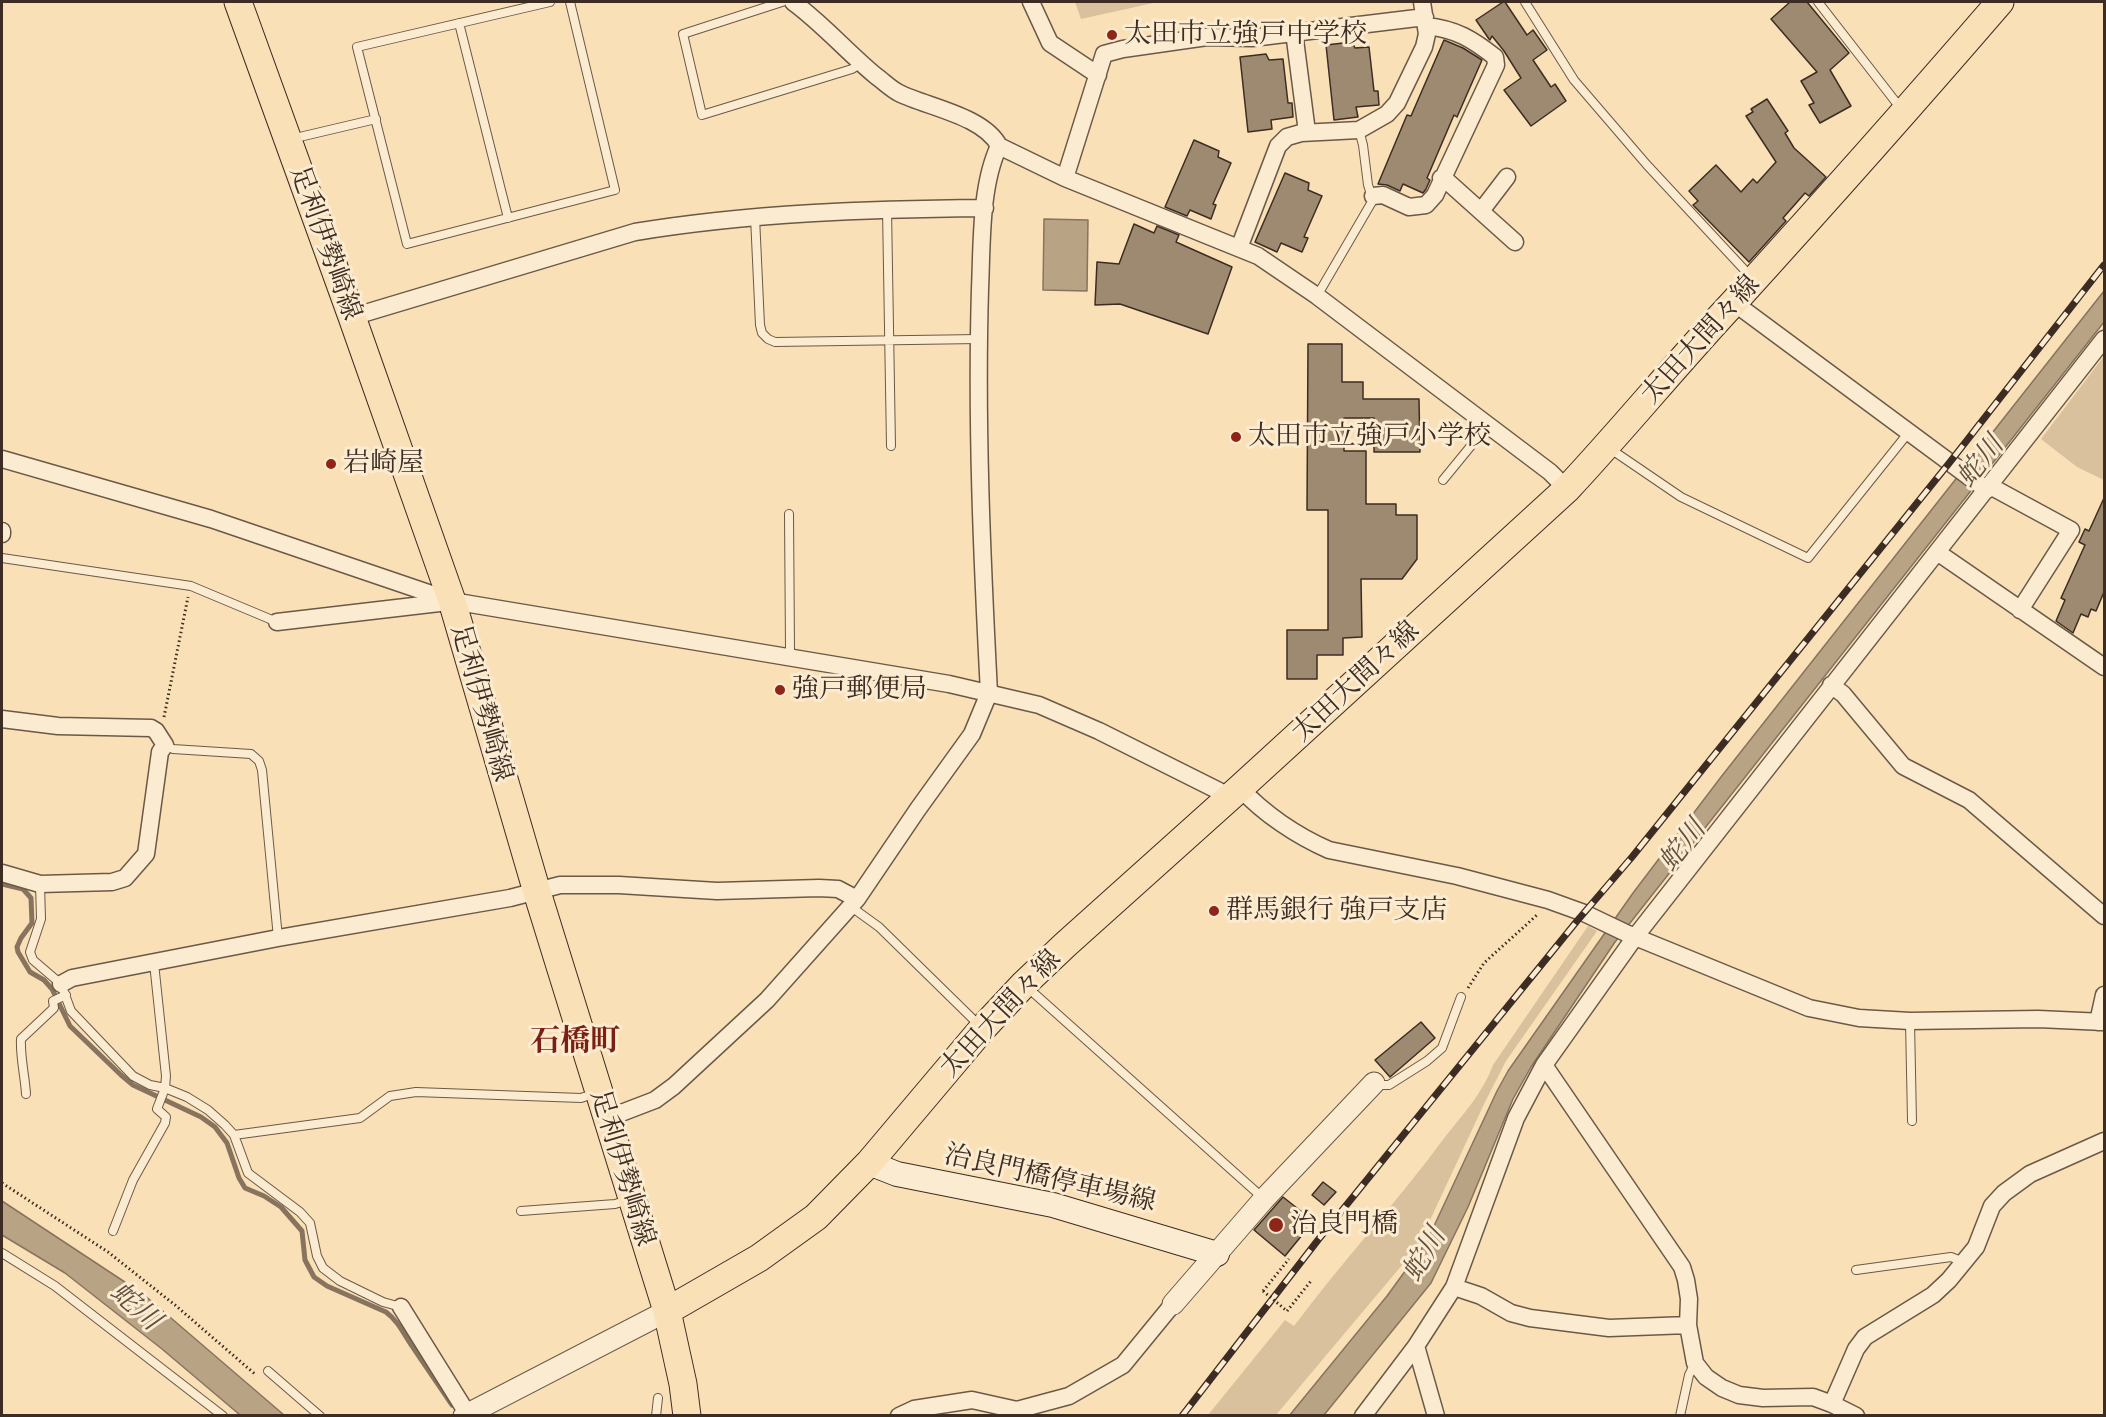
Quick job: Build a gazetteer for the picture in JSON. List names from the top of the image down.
{
  "streets": {
    "main road": ["足利伊勢崎線", "太田大間々線", "治良門橋停車場線"]
  },
  "crossings": [
    ["足利伊勢崎線", "太田大間々線"],
    ["太田大間々線", "治良門橋停車場線"]
  ],
  "districts": ["石橋町"],
  "water": ["蛇川"],
  "places": [
    "太田市立強戸中学校",
    "太田市立強戸小学校",
    "岩崎屋",
    "強戸郵便局",
    "群馬銀行 強戸支店",
    "治良門橋"
  ]
}
